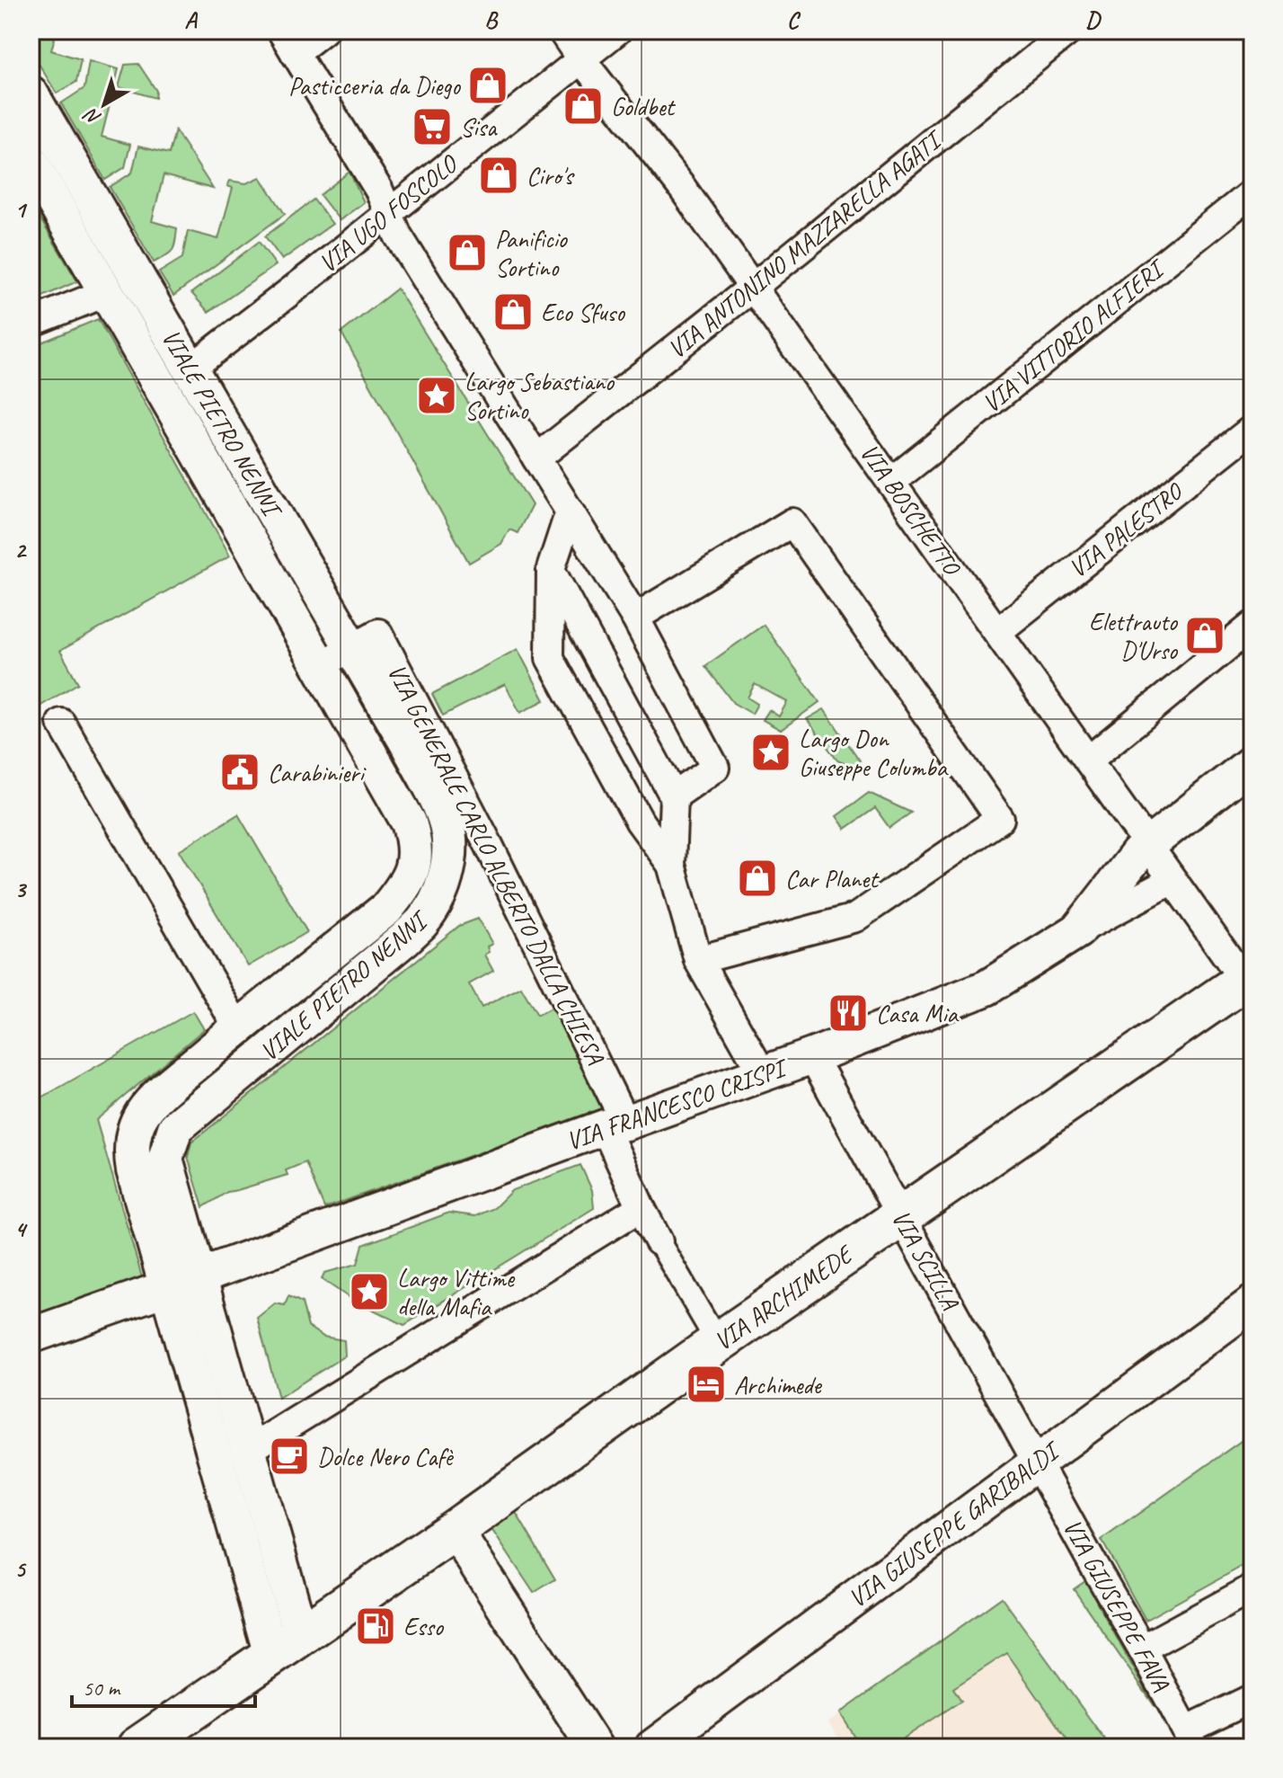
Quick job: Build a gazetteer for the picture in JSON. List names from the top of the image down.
{
  "streets": {
    "main road": ["VIA ARCHIMEDE"],
    "street": [
      "VIA UGO FOSCOLO",
      "VIA ANTONINO MAZZARELLA AGATI",
      "VIA VITTORIO ALFIERI",
      "VIALE PIETRO NENNI",
      "VIA BOSCHETTO",
      "VIA PALESTRO",
      "VIA GENERALE CARLO ALBERTO DALLA CHIESA",
      "VIA FRANCESCO CRISPI",
      "VIA SCILLA",
      "VIA GIUSEPPE GARIBALDI",
      "VIA GIUSEPPE FAVA"
    ]
  },
  "crossings": [
    ["VIA UGO FOSCOLO", "VIALE PIETRO NENNI"],
    ["VIA UGO FOSCOLO", "VIA BOSCHETTO"],
    ["VIA ANTONINO MAZZARELLA AGATI", "VIA BOSCHETTO"],
    ["VIA VITTORIO ALFIERI", "VIA BOSCHETTO"],
    ["VIALE PIETRO NENNI", "VIA GENERALE CARLO ALBERTO DALLA CHIESA"],
    ["VIALE PIETRO NENNI", "VIA FRANCESCO CRISPI"],
    ["VIALE PIETRO NENNI", "VIA ARCHIMEDE"],
    ["VIA BOSCHETTO", "VIA PALESTRO"],
    ["VIA BOSCHETTO", "VIA FRANCESCO CRISPI"],
    ["VIA BOSCHETTO", "VIA ARCHIMEDE"],
    ["VIA GENERALE CARLO ALBERTO DALLA CHIESA", "VIA FRANCESCO CRISPI"],
    ["VIA FRANCESCO CRISPI", "VIA SCILLA"],
    ["VIA SCILLA", "VIA ARCHIMEDE"],
    ["VIA SCILLA", "VIA GIUSEPPE GARIBALDI"],
    ["VIA SCILLA", "VIA GIUSEPPE FAVA"],
    ["VIA GIUSEPPE GARIBALDI", "VIA GIUSEPPE FAVA"]
  ],
  "places": {
    "shop": [
      "Pasticceria da Diego",
      "Goldbet",
      "Ciro's",
      "Panificio Sortino",
      "Eco Sfuso",
      "Elettrauto D'Urso",
      "Car Planet"
    ],
    "supermarket": ["Sisa"],
    "place": ["Largo Sebastiano Sortino", "Largo Don Giuseppe Columba", "Largo Vittime della Mafia"],
    "public building": ["Carabinieri"],
    "restaurant": ["Casa Mia"],
    "hotel": ["Archimede"],
    "cafe": ["Dolce Nero Cafè"],
    "fuel station": ["Esso"]
  },
  "scale_bar": "50 m",
  "north": "bottom left",
  "grid": {
    "columns": [
      "A",
      "B",
      "C",
      "D"
    ],
    "rows": [
      "1",
      "2",
      "3",
      "4",
      "5"
    ]
  }
}
